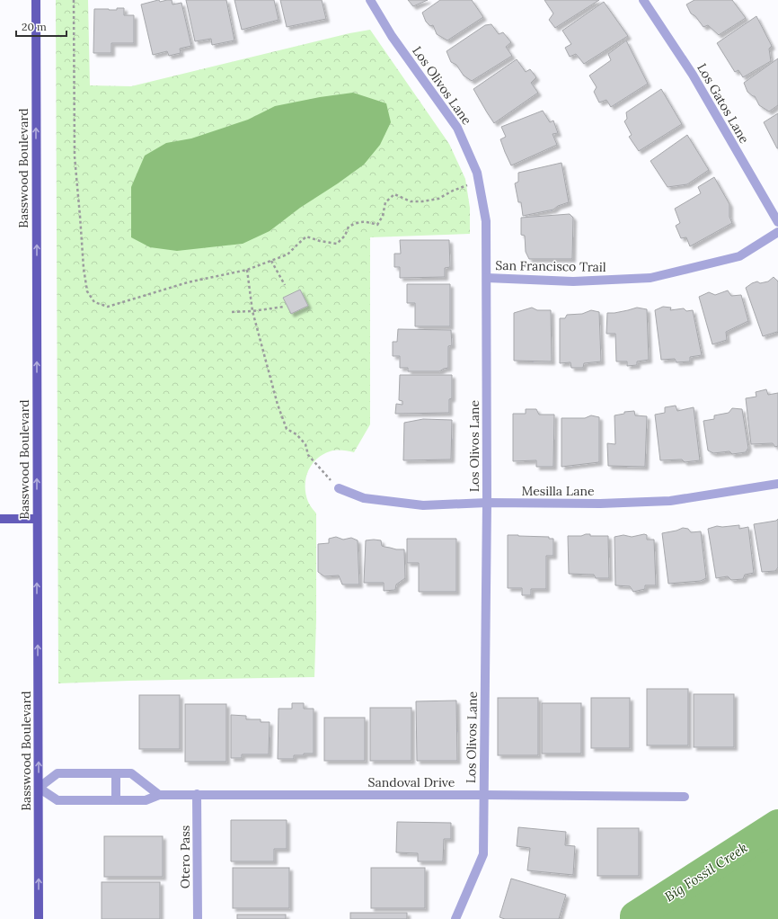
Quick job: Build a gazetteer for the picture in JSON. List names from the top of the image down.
{
  "streets": {
    "main road": ["Basswood Boulevard"],
    "street": [
      "Los Olivos Lane",
      "Los Gatos Lane",
      "San Francisco Trail",
      "Mesilla Lane",
      "Sandoval Drive",
      "Otero Pass"
    ]
  },
  "crossings": [
    ["Los Olivos Lane", "San Francisco Trail"],
    ["Los Olivos Lane", "Mesilla Lane"],
    ["Los Olivos Lane", "Sandoval Drive"],
    ["Basswood Boulevard", "Sandoval Drive"],
    ["Sandoval Drive", "Otero Pass"]
  ],
  "one_way": ["Basswood Boulevard"],
  "water": ["Big Fossil Creek"],
  "scale_bar": "20 m"
}
